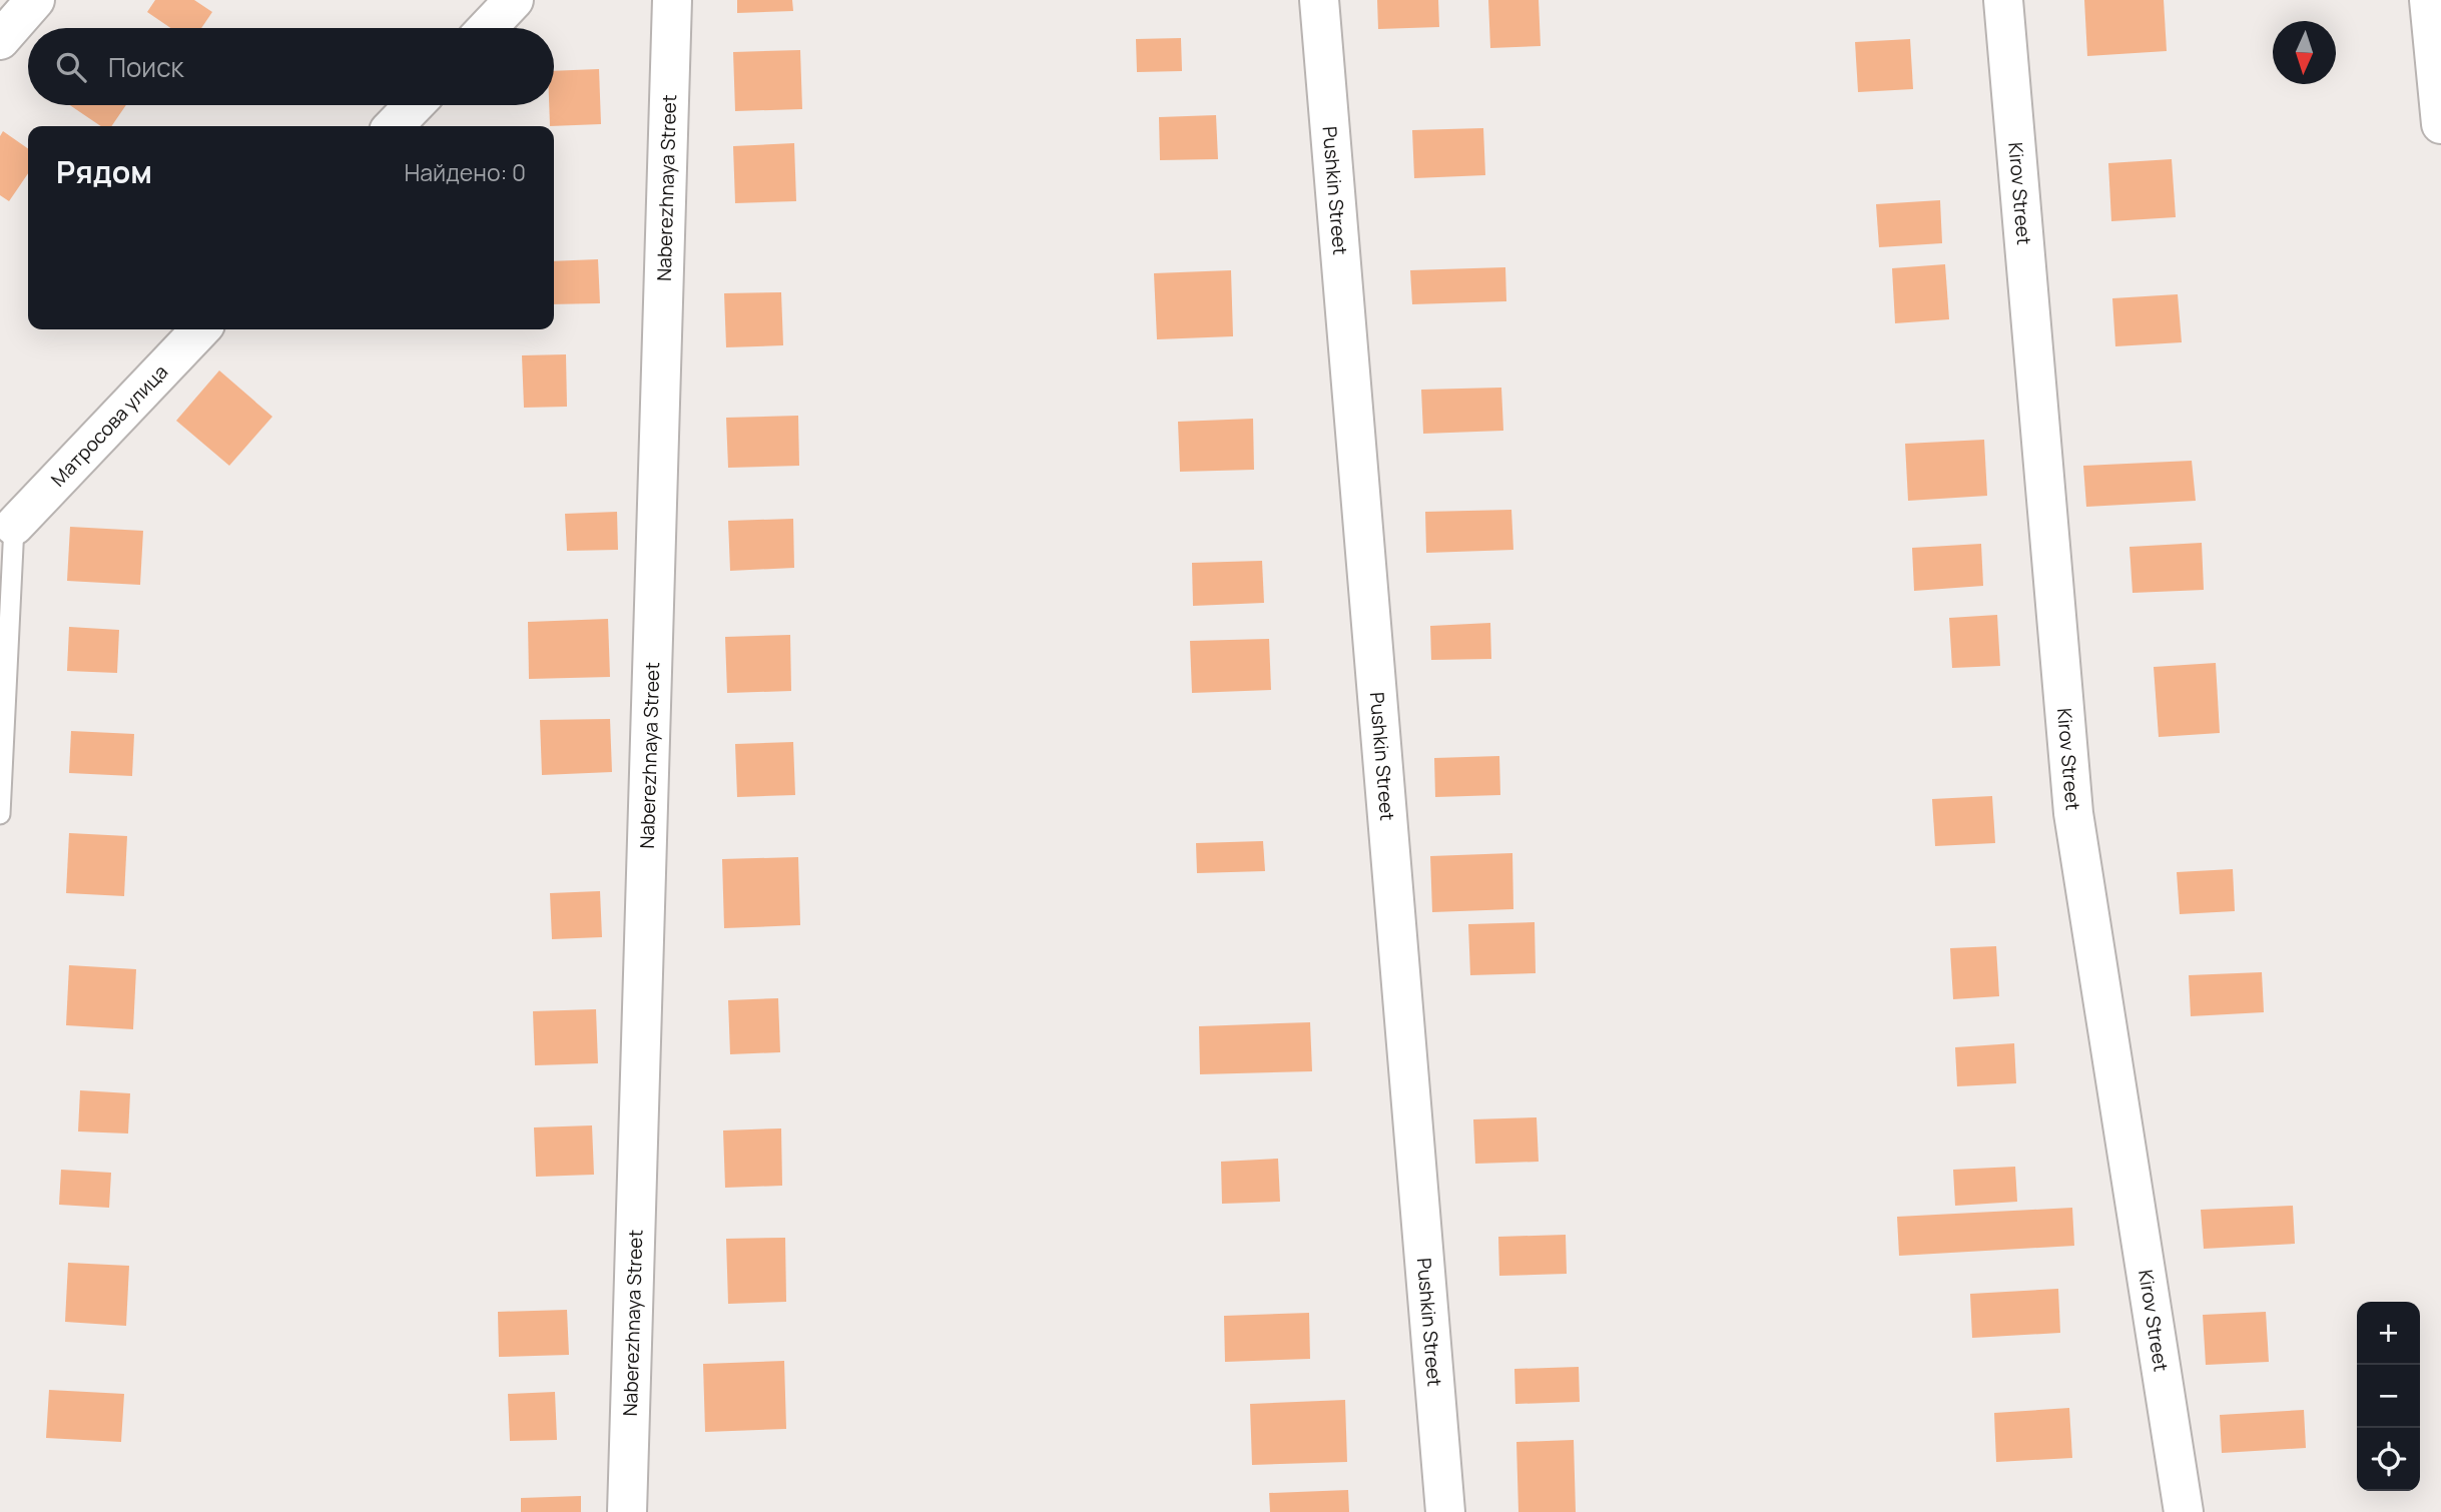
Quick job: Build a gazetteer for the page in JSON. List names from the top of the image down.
{
  "streets": {
    "street": [
      "Naberezhnaya Street",
      "Pushkin Street",
      "Kirov Street",
      "Матросова улица"
    ]
  },
  "north": "bottom",
  "page": {
    "search": "Поиск",
    "heading": ["Рядом", "Найдено: 0"],
    "map_buttons": ["+", "−"]
  }
}
